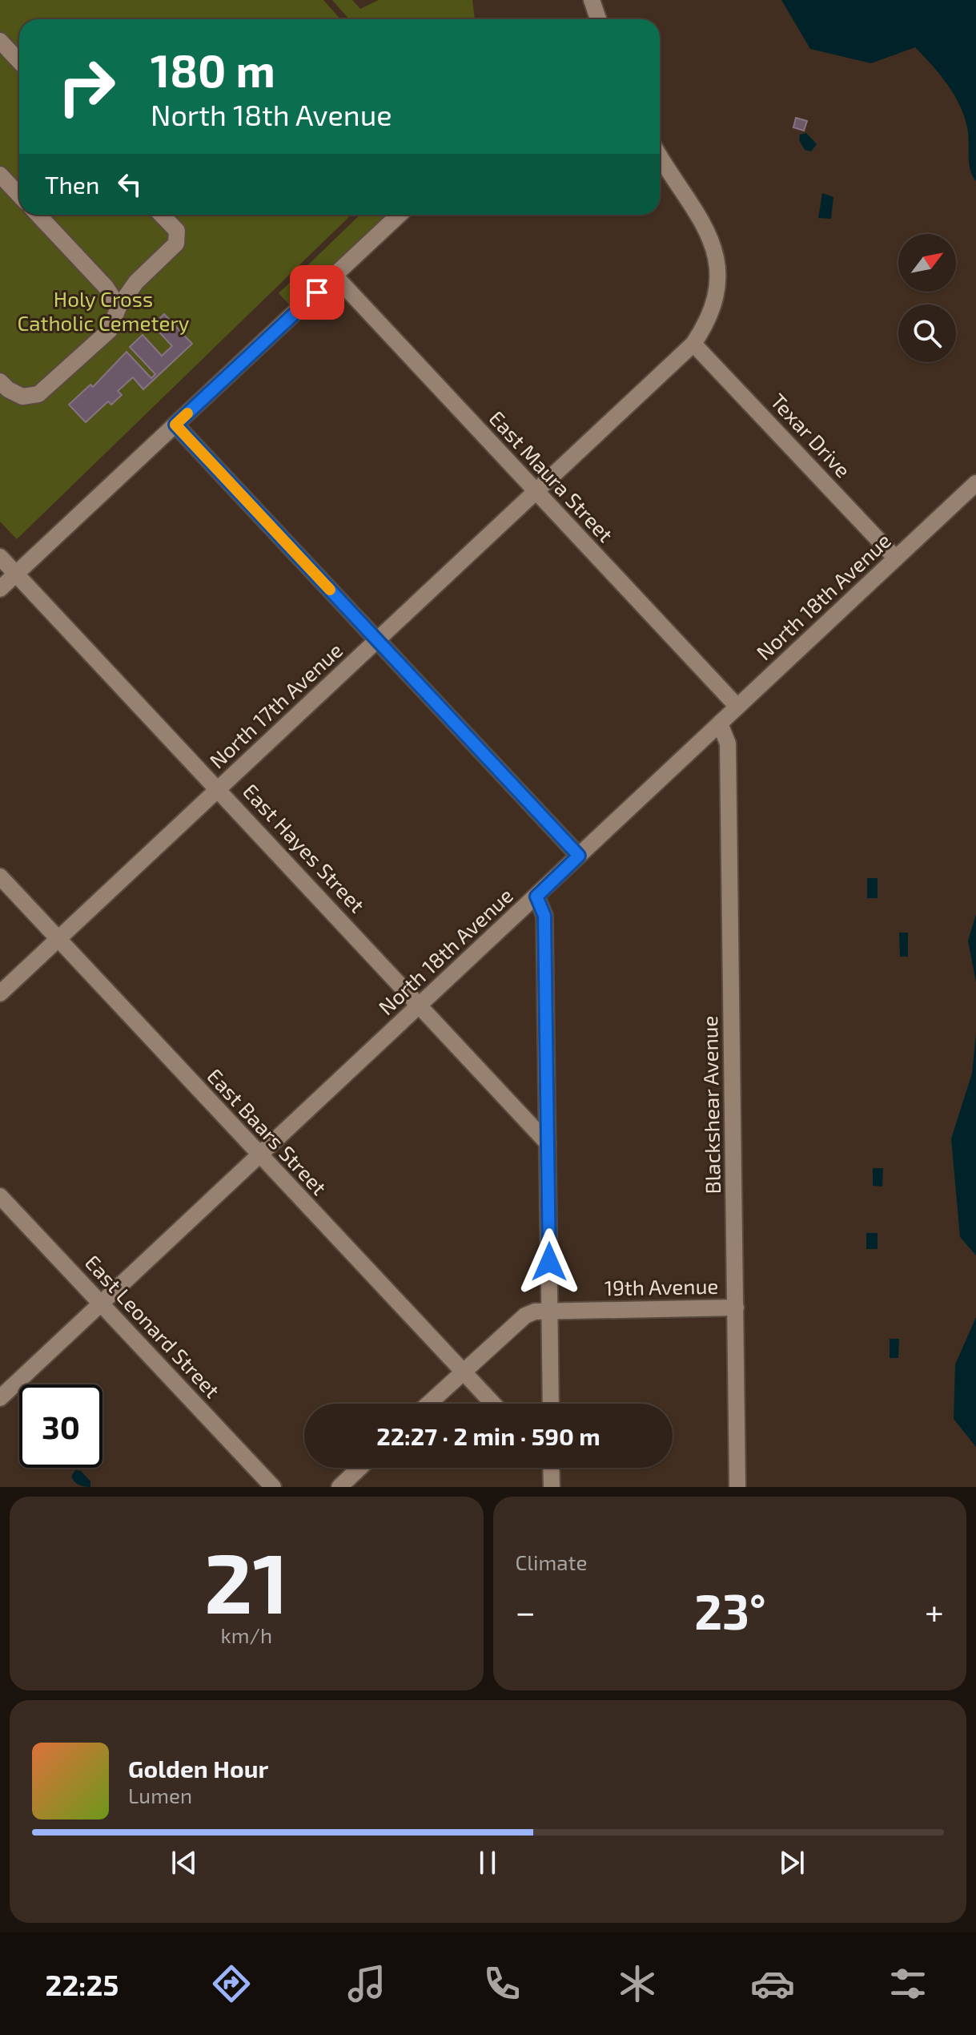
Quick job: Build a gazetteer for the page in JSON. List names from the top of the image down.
{
  "streets": {
    "street": [
      "Texar Drive",
      "East Maura Street",
      "North 18th Avenue",
      "North 17th Avenue",
      "East Hayes Street",
      "Blackshear Avenue",
      "East Baars Street",
      "19th Avenue",
      "East Leonard Street"
    ]
  },
  "crossings": [
    ["Texar Drive", "North 18th Avenue"],
    ["Texar Drive", "North 17th Avenue"],
    ["East Maura Street", "North 18th Avenue"],
    ["East Maura Street", "North 17th Avenue"],
    ["North 18th Avenue", "East Hayes Street"],
    ["North 18th Avenue", "Blackshear Avenue"],
    ["North 18th Avenue", "East Baars Street"],
    ["North 18th Avenue", "East Leonard Street"],
    ["North 17th Avenue", "East Hayes Street"],
    ["North 17th Avenue", "East Baars Street"],
    ["Blackshear Avenue", "19th Avenue"]
  ],
  "parks": ["Holy Cross Catholic Cemetery"],
  "north": "top right",
  "page": {
    "turn": ["180 m", "North 18th Avenue"],
    "then": "Then",
    "limit": "30",
    "trip": "22:27 · 2 min · 590 m",
    "tile": [
      ["21", "km/h"],
      "Climate"
    ],
    "heat": ["−", "23°", "+"],
    "song": ["Golden Hour", "Lumen"],
    "tabs": "22:25"
  }
}
